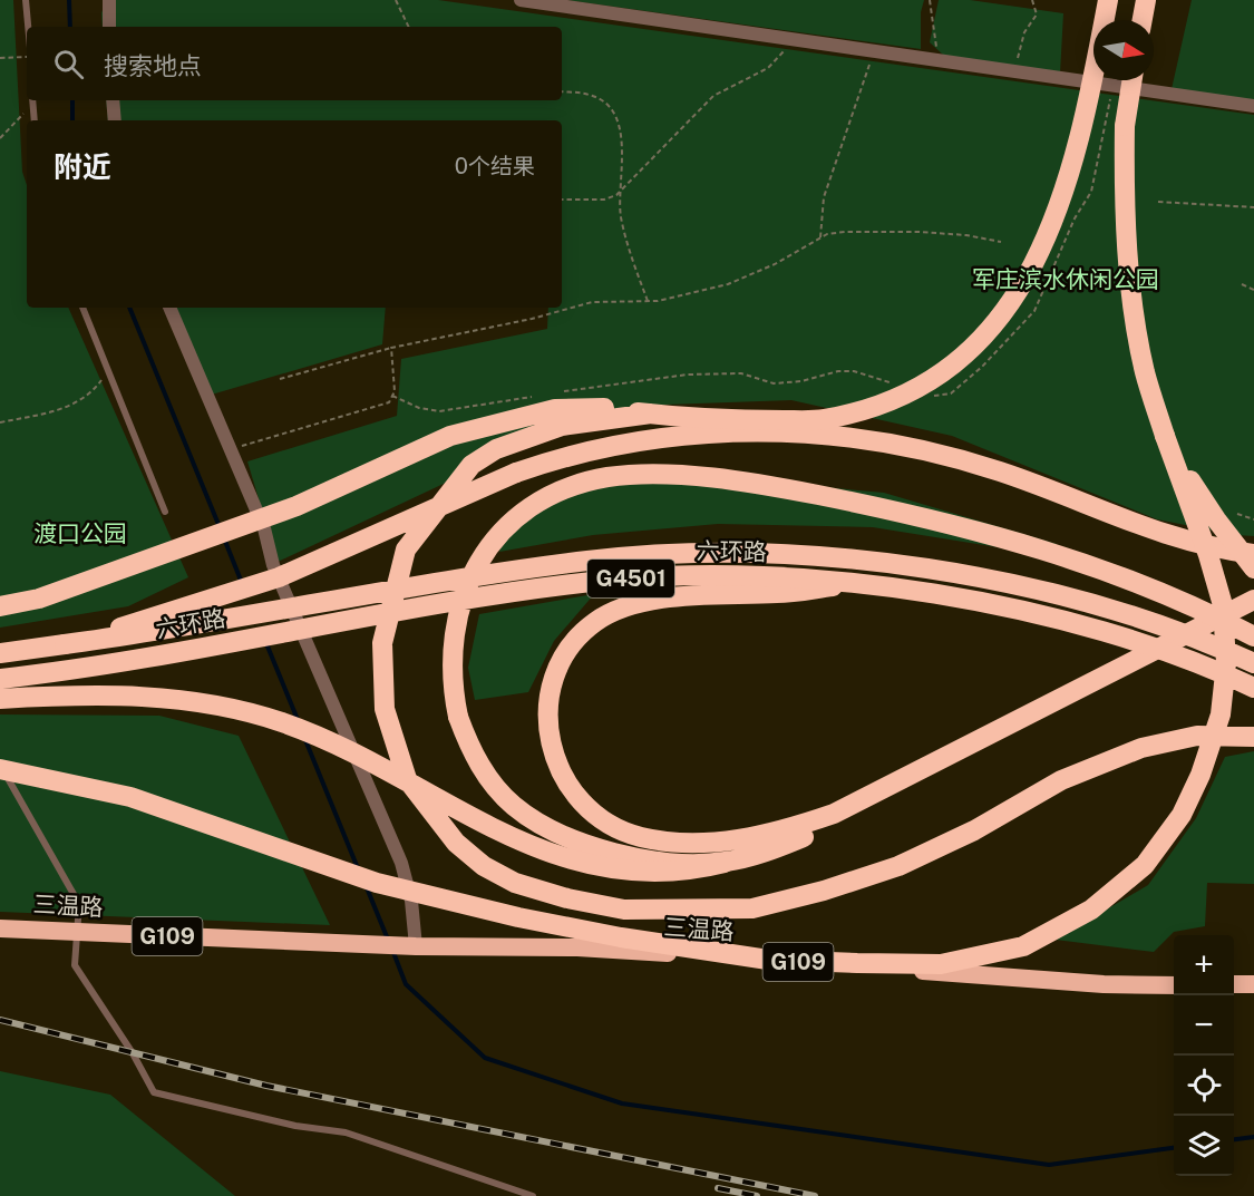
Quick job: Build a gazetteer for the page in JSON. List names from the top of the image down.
{
  "streets": {
    "highway": [
      "六环路",
      "G4501",
      "三温路",
      "G109"
    ]
  },
  "parks": ["军庄滨水休闲公园", "渡口公园"],
  "north": "right",
  "page": {
    "search": "搜索地点",
    "heading": ["附近", "0个结果"],
    "map_buttons": ["+", "−"]
  }
}
